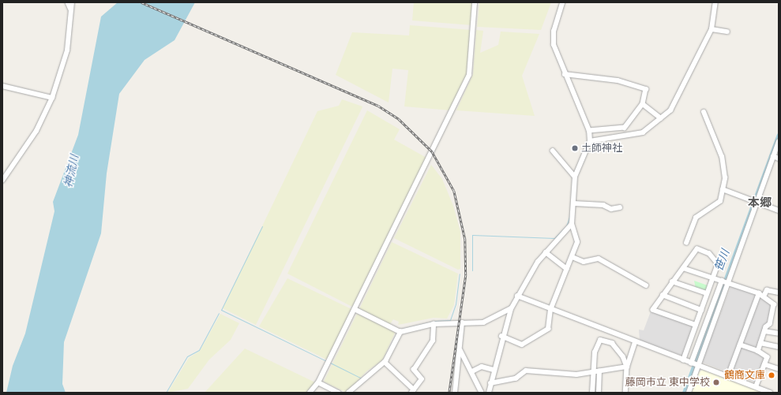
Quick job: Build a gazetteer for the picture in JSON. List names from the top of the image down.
{
  "districts": ["本郷"],
  "water": ["神流川", "笹川"],
  "places": ["土師神社", "鶴商文庫", "藤岡市立 東中学校"]
}
